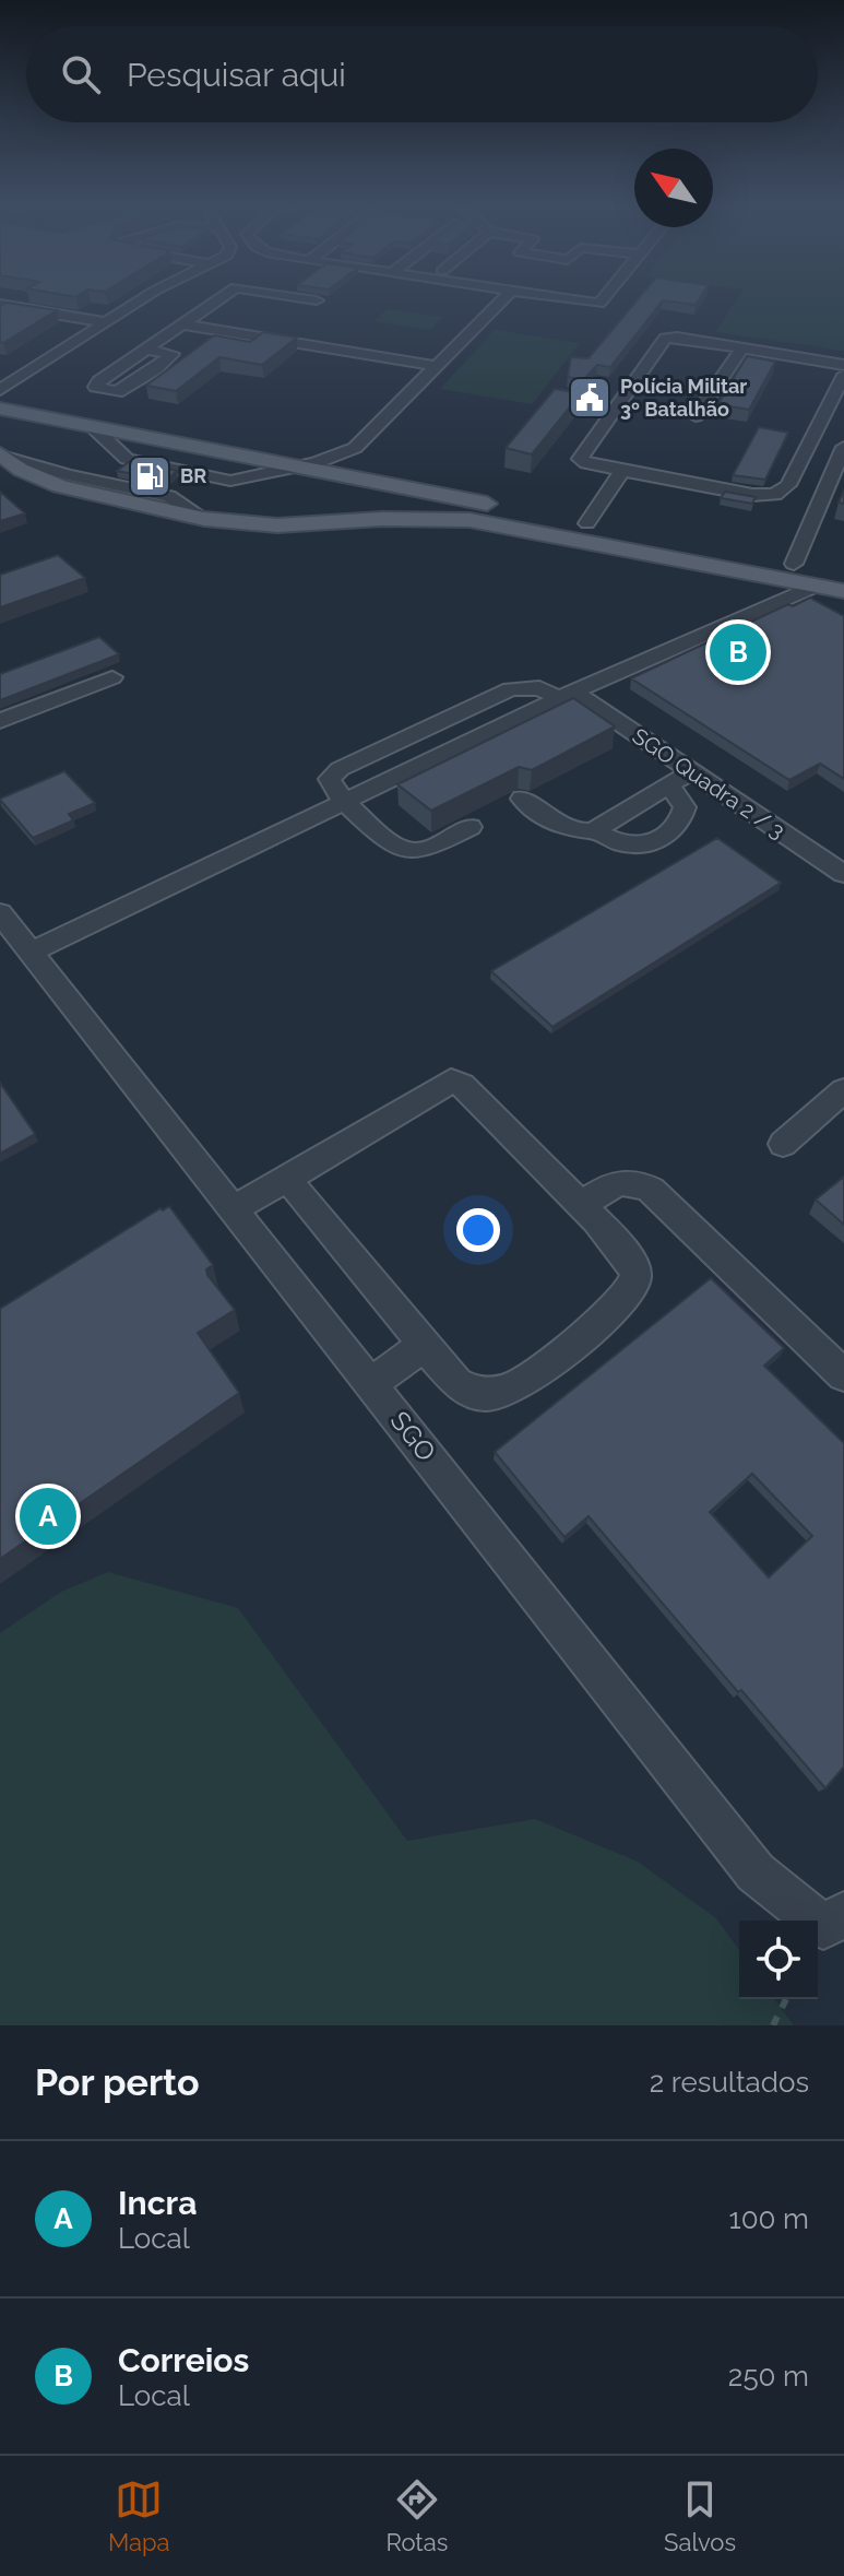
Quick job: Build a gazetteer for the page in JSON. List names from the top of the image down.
{
  "streets": {
    "lane": ["SGO Quadra 2 / 3", "SGO"]
  },
  "places": {
    "public building": ["Polícia Militar 3º Batalhão"],
    "fuel station": ["BR"]
  },
  "north": "top left",
  "page": {
    "search": "Pesquisar aqui",
    "pins": ["B", "A"],
    "heading": ["Por perto", "2 resultados"],
    "list": [
      {
        "mark": "A",
        "name": "Incra",
        "note": "Local",
        "value": "100 m"
      },
      {
        "mark": "B",
        "name": "Correios",
        "note": "Local",
        "value": "250 m"
      }
    ],
    "nav": ["Mapa", "Rotas", "Salvos"]
  }
}
